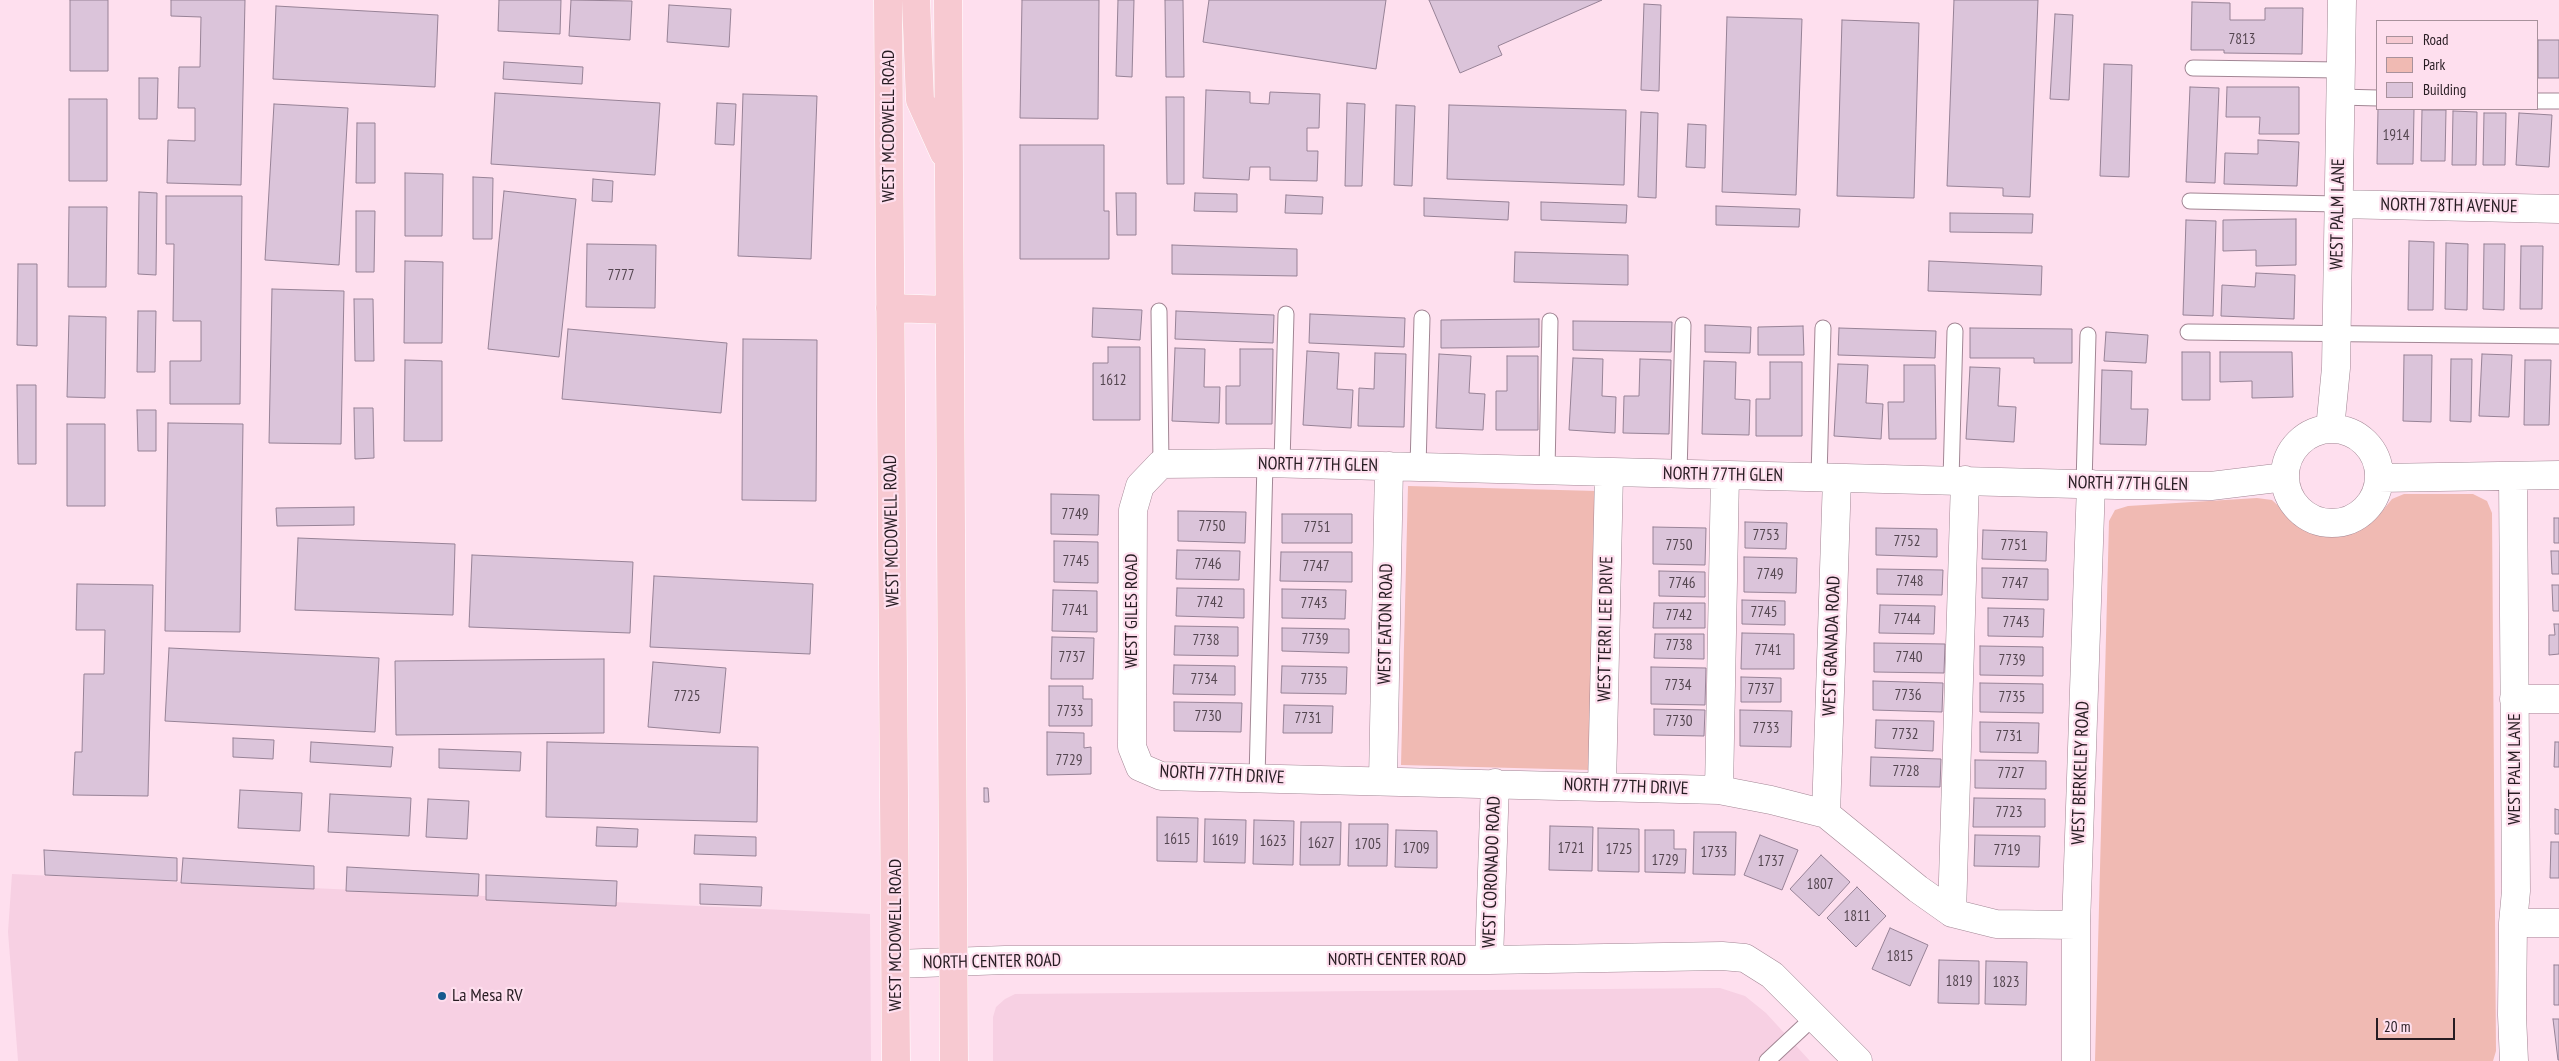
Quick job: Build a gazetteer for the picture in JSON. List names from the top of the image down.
{
  "streets": {
    "main road": ["WEST MCDOWELL ROAD"],
    "street": [
      "NORTH 78TH AVENUE",
      "WEST PALM LANE",
      "NORTH 77TH GLEN",
      "WEST GILES ROAD",
      "WEST EATON ROAD",
      "WEST TERRI LEE DRIVE",
      "WEST GRANADA ROAD",
      "WEST BERKELEY ROAD",
      "NORTH 77TH DRIVE",
      "WEST CORONADO ROAD",
      "NORTH CENTER ROAD"
    ]
  },
  "crossings": [
    ["WEST MCDOWELL ROAD", "NORTH CENTER ROAD"],
    ["NORTH 78TH AVENUE", "WEST PALM LANE"],
    ["WEST PALM LANE", "NORTH 77TH GLEN"],
    ["NORTH 77TH GLEN", "WEST GILES ROAD"],
    ["NORTH 77TH GLEN", "WEST EATON ROAD"],
    ["NORTH 77TH GLEN", "WEST TERRI LEE DRIVE"],
    ["NORTH 77TH GLEN", "WEST GRANADA ROAD"],
    ["NORTH 77TH GLEN", "WEST BERKELEY ROAD"],
    ["WEST GILES ROAD", "NORTH 77TH DRIVE"],
    ["WEST EATON ROAD", "NORTH 77TH DRIVE"],
    ["WEST TERRI LEE DRIVE", "NORTH 77TH DRIVE"],
    ["WEST GRANADA ROAD", "NORTH 77TH DRIVE"],
    ["WEST BERKELEY ROAD", "NORTH 77TH DRIVE"],
    ["NORTH 77TH DRIVE", "WEST CORONADO ROAD"],
    ["WEST CORONADO ROAD", "NORTH CENTER ROAD"]
  ],
  "places": ["La Mesa RV"],
  "house_numbers": [
    "7813",
    "1914",
    "7777",
    "1612",
    "7749",
    "7750",
    "7751",
    "7753",
    "7752",
    "7750",
    "7751",
    "7745",
    "7746",
    "7747",
    "7749",
    "7748",
    "7746",
    "7747",
    "7742",
    "7743",
    "7741",
    "7745",
    "7742",
    "7744",
    "7743",
    "7739",
    "7738",
    "7738",
    "7741",
    "7737",
    "7740",
    "7739",
    "7734",
    "7735",
    "7734",
    "7737",
    "7736",
    "7725",
    "7735",
    "7733",
    "7730",
    "7731",
    "7730",
    "7733",
    "7732",
    "7731",
    "7729",
    "7728",
    "7727",
    "7723",
    "1615",
    "1619",
    "1623",
    "1627",
    "1705",
    "1709",
    "1721",
    "1725",
    "7719",
    "1733",
    "1729",
    "1737",
    "1807",
    "1811",
    "1815",
    "1819",
    "1823"
  ],
  "legend": ["Road", "Park", "Building"],
  "scale_bar": "20 m"
}
